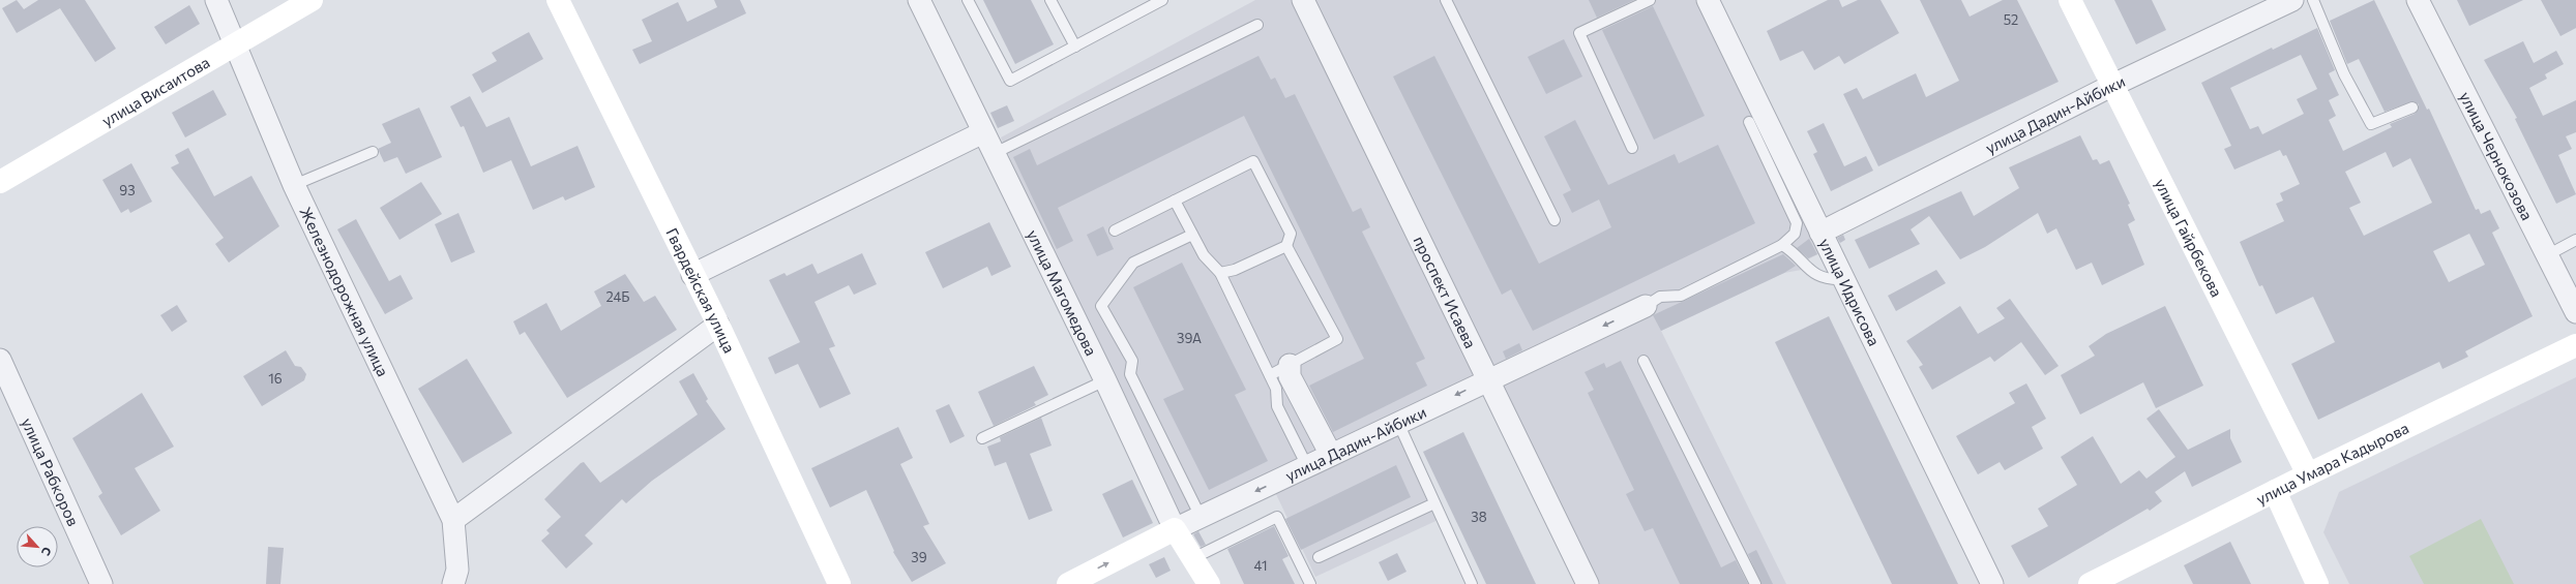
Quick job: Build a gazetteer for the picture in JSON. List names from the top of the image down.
{
  "streets": {
    "main road": [
      "улица Висаитова",
      "улица Дадин-Айбики",
      "улица Гайрбекова",
      "Гвардейская улица",
      "улица Магомедова",
      "улица Умара Кадырова"
    ],
    "street": [
      "улица Чернокозова",
      "Железнодорожная улица",
      "проспект Исаева",
      "улица Идрисова",
      "улица Рабкоров"
    ]
  },
  "crossings": [
    ["улица Висаитова", "Железнодорожная улица"],
    ["улица Дадин-Айбики", "улица Гайрбекова"],
    ["улица Дадин-Айбики", "проспект Исаева"],
    ["улица Дадин-Айбики", "улица Магомедова"],
    ["улица Дадин-Айбики", "улица Идрисова"],
    ["улица Гайрбекова", "улица Умара Кадырова"]
  ],
  "house_numbers": [
    "52",
    "93",
    "24Б",
    "39А",
    "16",
    "38",
    "39",
    "41"
  ],
  "north": "bottom right"
}
